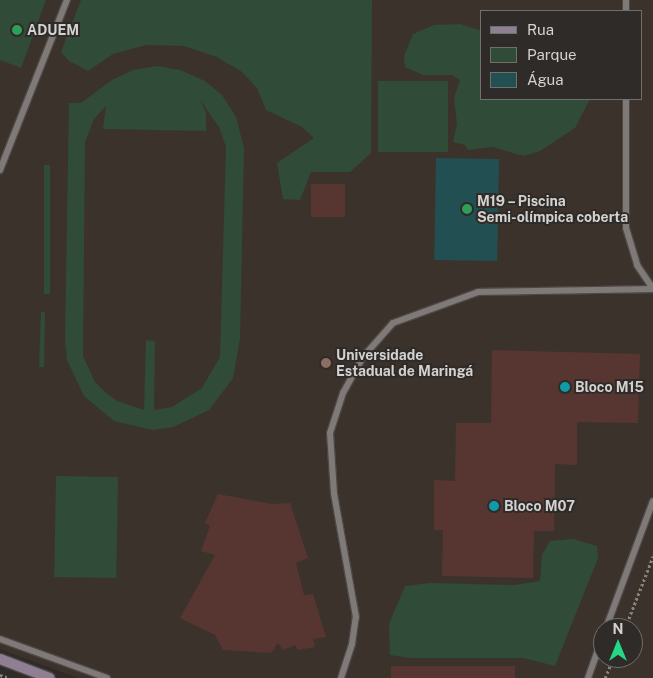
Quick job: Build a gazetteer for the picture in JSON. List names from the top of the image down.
{
  "places": [
    "ADUEM",
    "M19 – Piscina Semi-olímpica coberta",
    "Universidade Estadual de Maringá",
    "Bloco M15",
    "Bloco M07"
  ],
  "legend": ["Rua", "Parque", "Água"],
  "north": "top"
}
